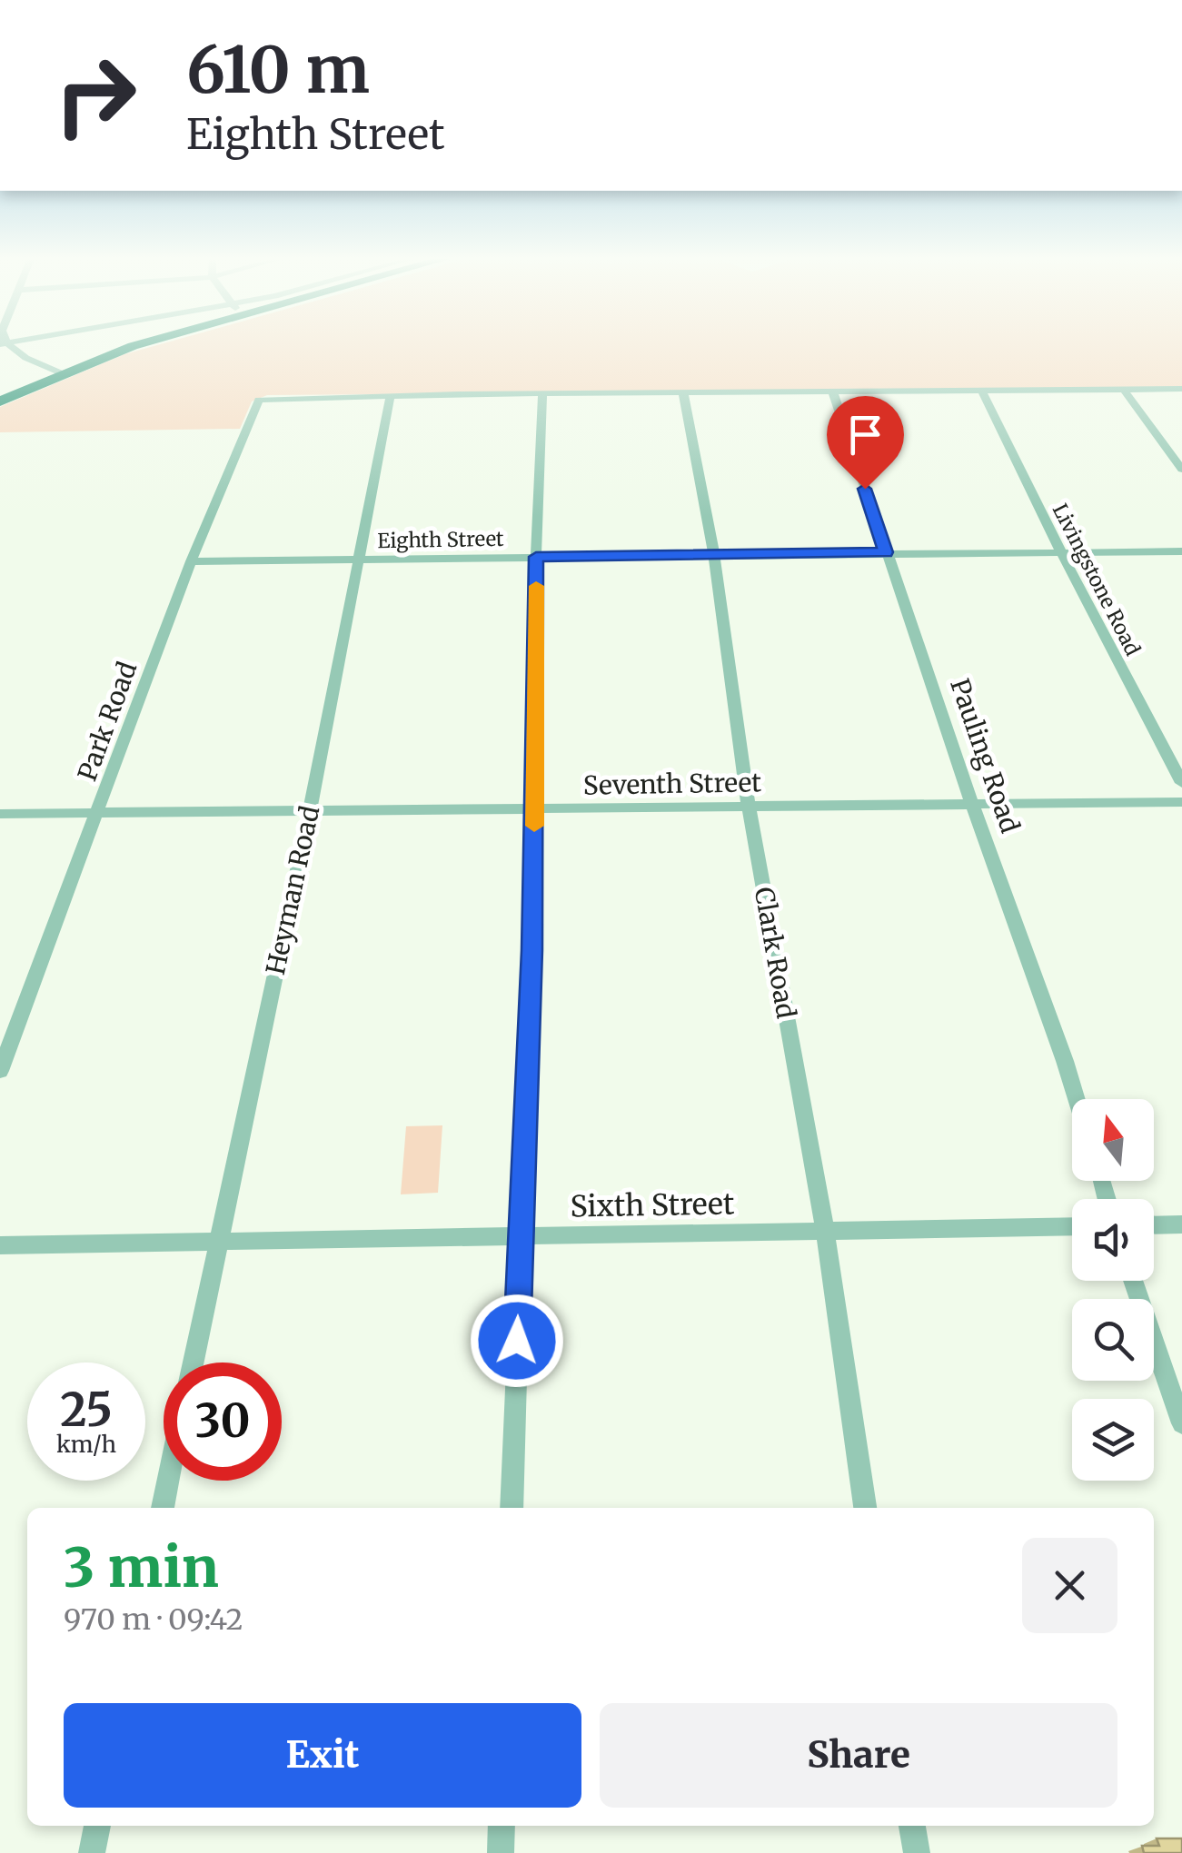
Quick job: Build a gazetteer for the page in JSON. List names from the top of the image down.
{
  "streets": {
    "street": [
      "Eighth Street",
      "Livingstone Road",
      "Park Road",
      "Pauling Road",
      "Seventh Street",
      "Heyman Road",
      "Clark Road",
      "Sixth Street"
    ]
  },
  "crossings": [
    ["Eighth Street", "Livingstone Road"],
    ["Eighth Street", "Park Road"],
    ["Eighth Street", "Pauling Road"],
    ["Eighth Street", "Heyman Road"],
    ["Eighth Street", "Clark Road"],
    ["Park Road", "Seventh Street"],
    ["Park Road", "Heyman Road"],
    ["Pauling Road", "Seventh Street"],
    ["Seventh Street", "Heyman Road"],
    ["Seventh Street", "Clark Road"],
    ["Heyman Road", "Sixth Street"],
    ["Clark Road", "Sixth Street"]
  ],
  "north": "top",
  "page": {
    "turn": ["610 m", "Eighth Street"],
    "speed": "25 km/h",
    "limit": "30",
    "heading": ["3 min", "970 m · 09:42"],
    "buttons": ["Exit", "Share"]
  }
}
